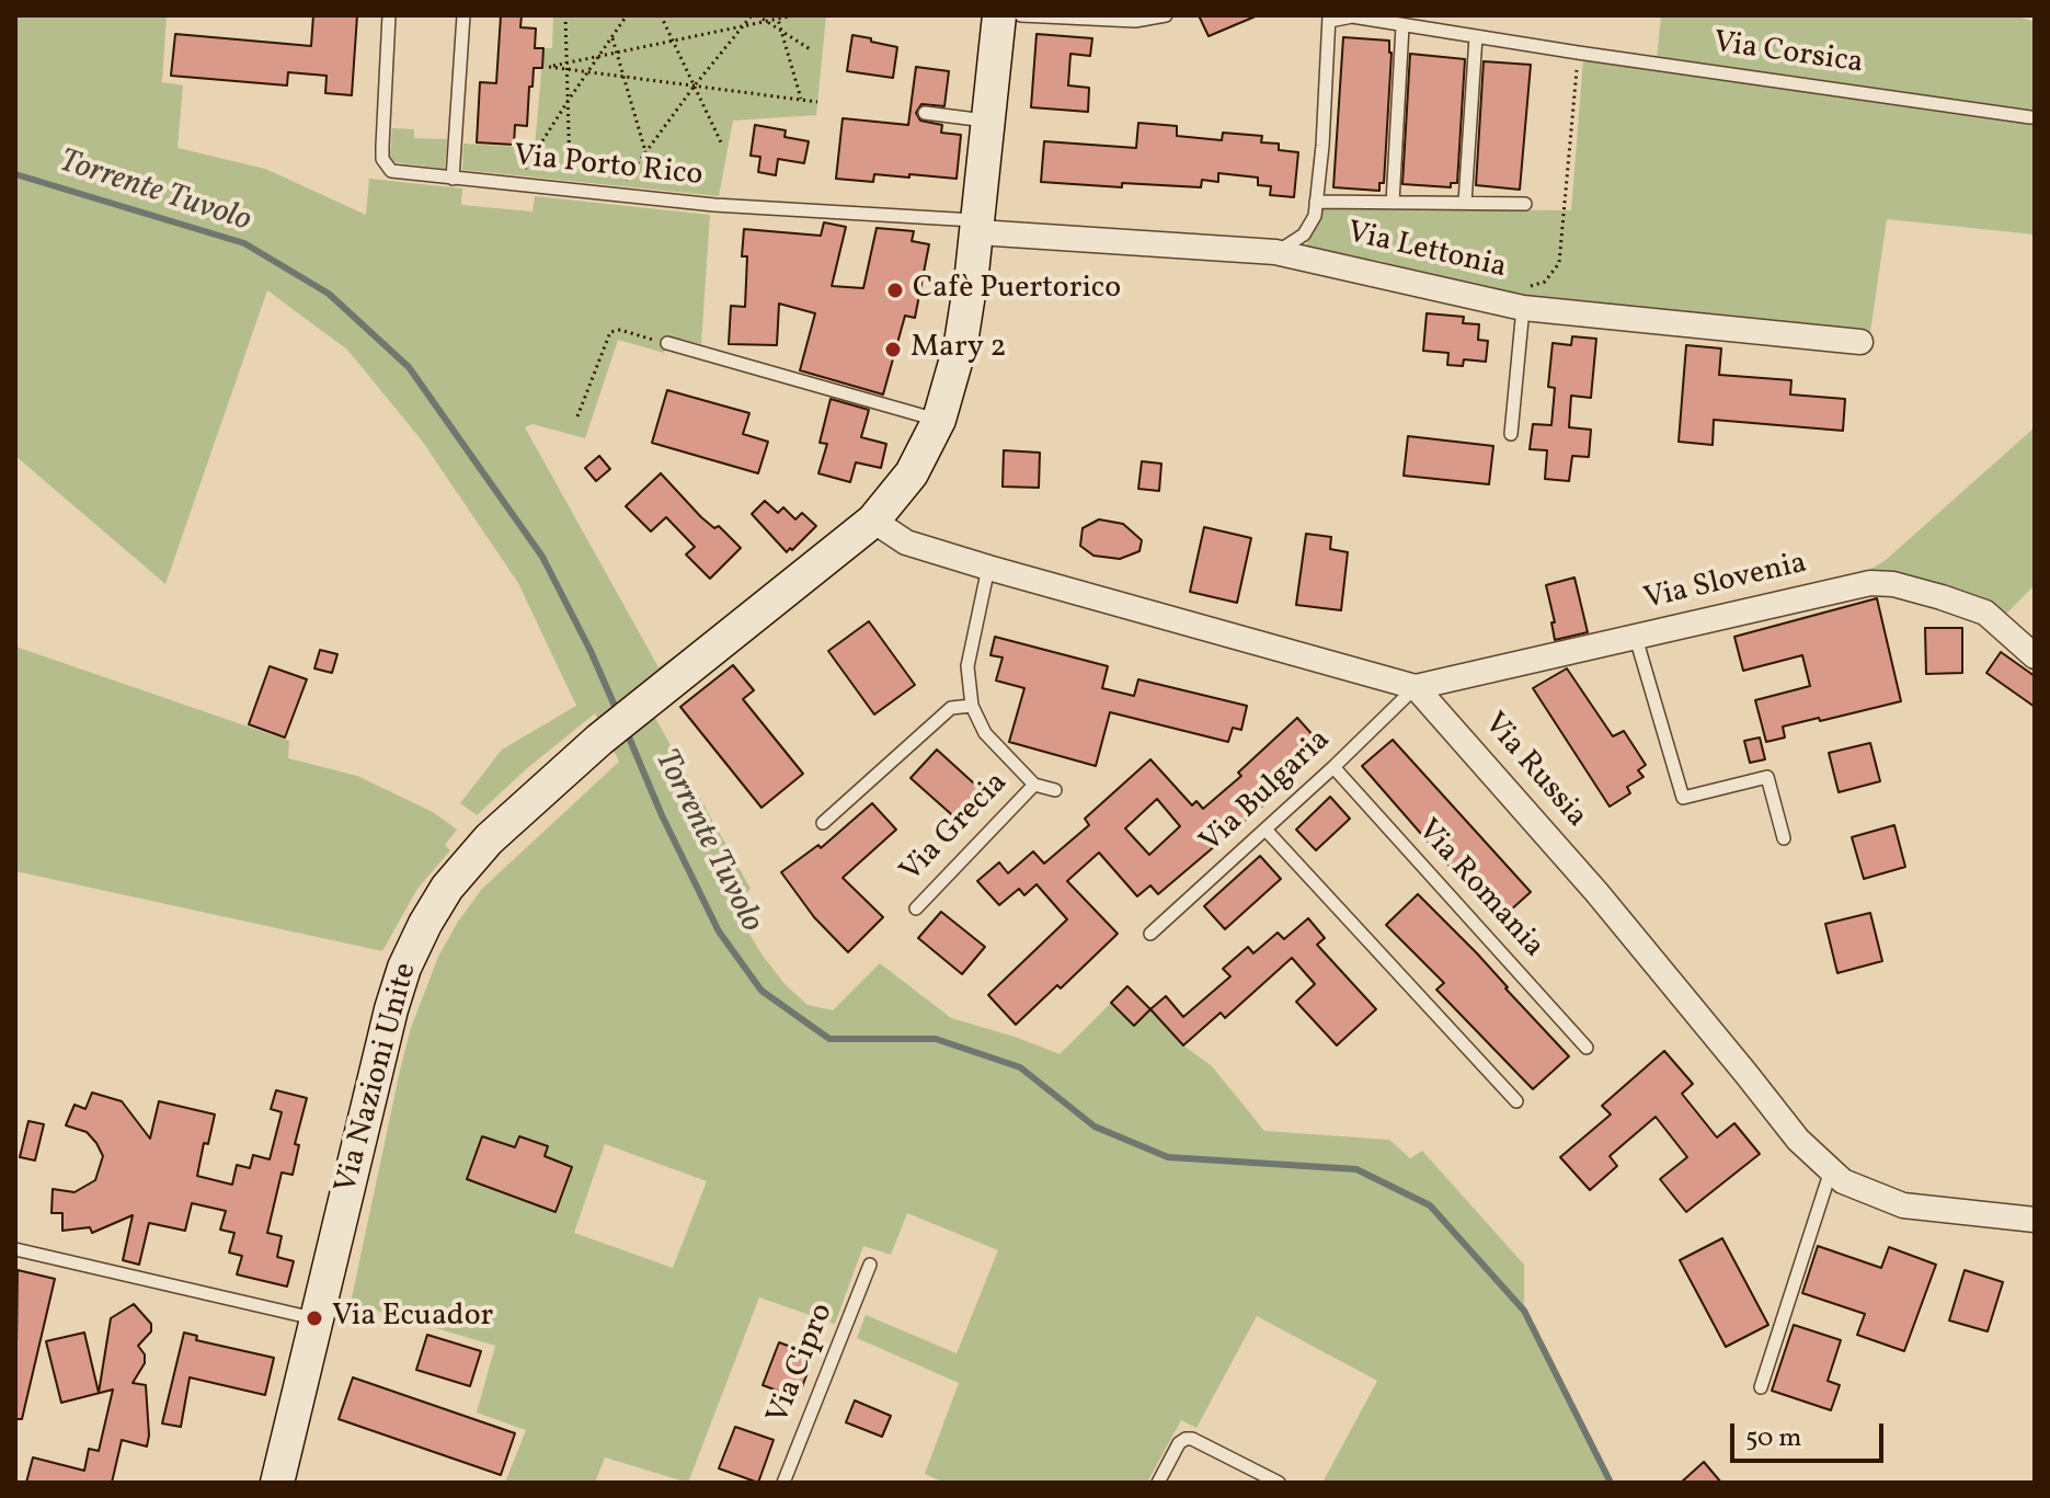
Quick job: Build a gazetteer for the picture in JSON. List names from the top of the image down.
{
  "streets": {
    "street": [
      "Via Lettonia",
      "Via Slovenia",
      "Via Russia",
      "Via Nazioni Unite"
    ],
    "lane": [
      "Via Corsica",
      "Via Porto Rico",
      "Via Bulgaria",
      "Via Grecia",
      "Via Romania",
      "Via Cipro"
    ]
  },
  "crossings": [
    ["Via Porto Rico", "Via Lettonia"],
    ["Via Slovenia", "Via Russia"],
    ["Via Slovenia", "Via Bulgaria"],
    ["Via Russia", "Via Bulgaria"],
    ["Via Bulgaria", "Via Romania"]
  ],
  "water": ["Torrente Tuvolo"],
  "places": ["Cafè Puertorico", "Mary 2", "Via Ecuador"],
  "scale_bar": "50 m"
}
